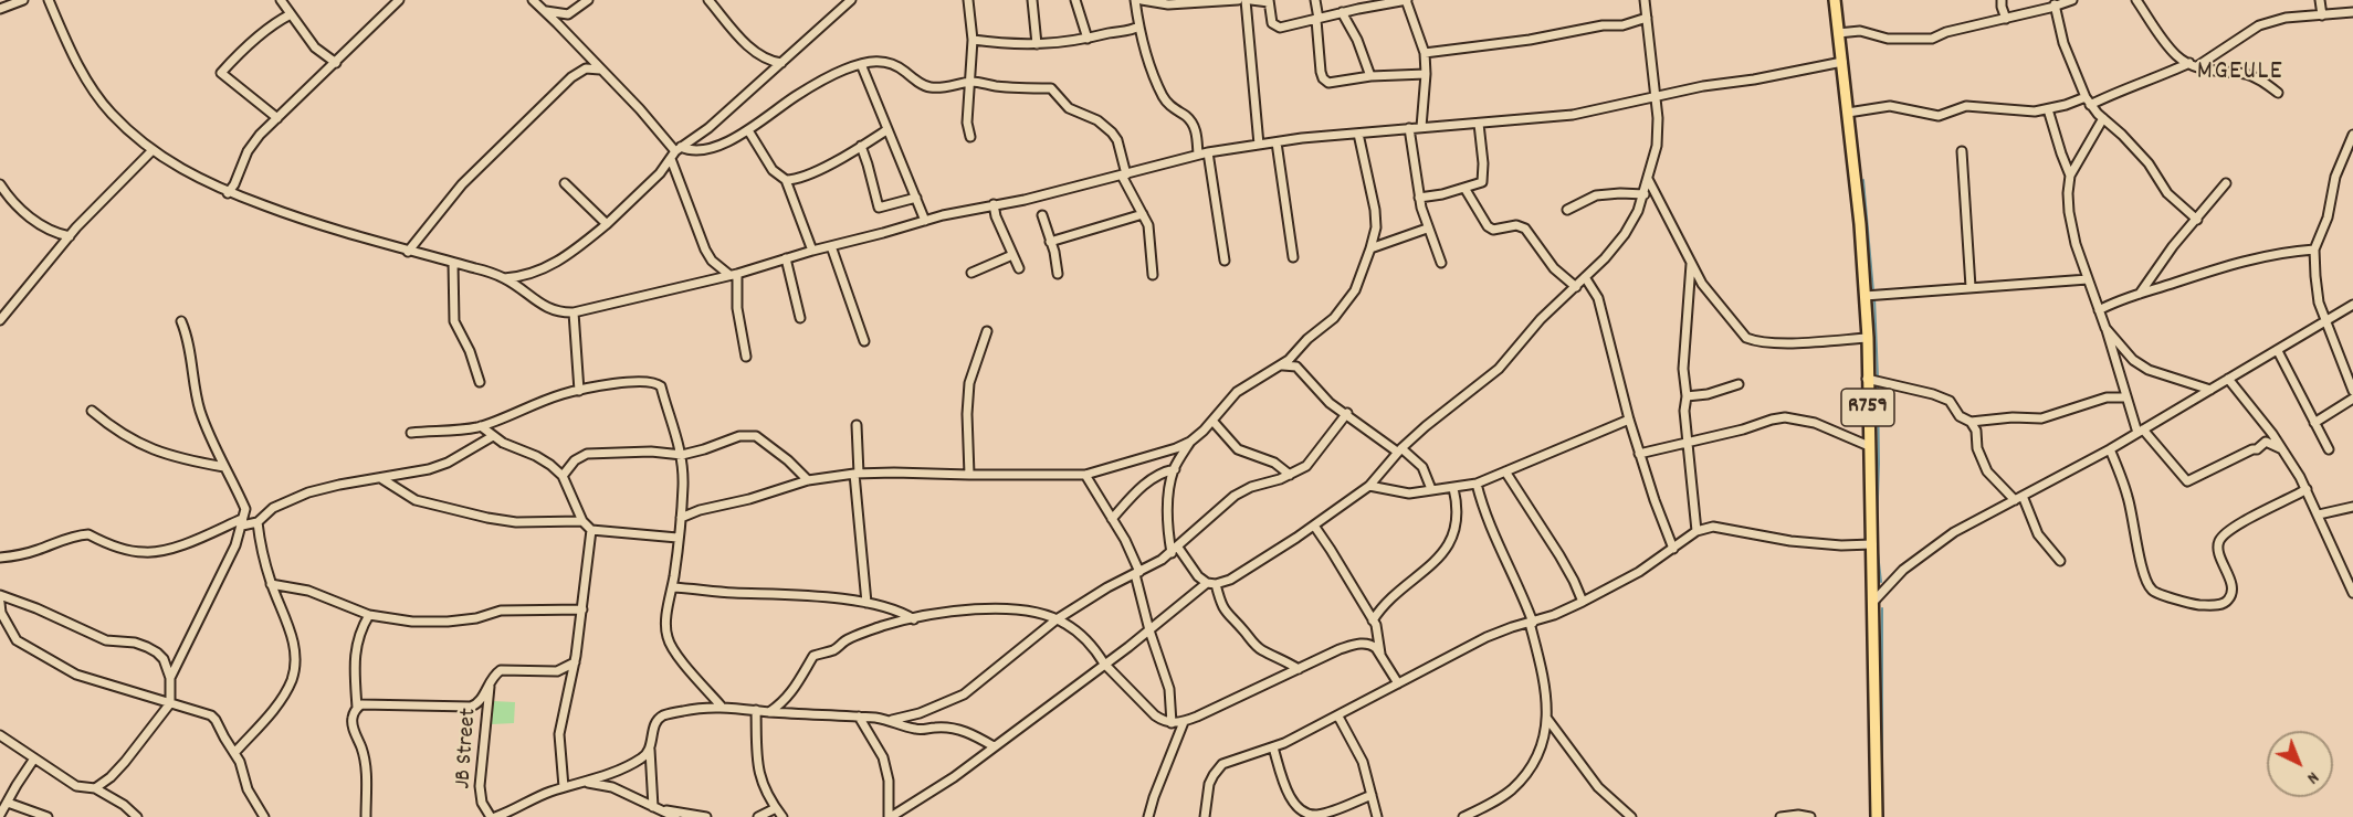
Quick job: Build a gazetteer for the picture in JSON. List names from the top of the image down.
{
  "streets": {
    "main road": ["R759"],
    "street": ["JB Street"]
  },
  "districts": ["MGEULE"],
  "north": "bottom right"
}
